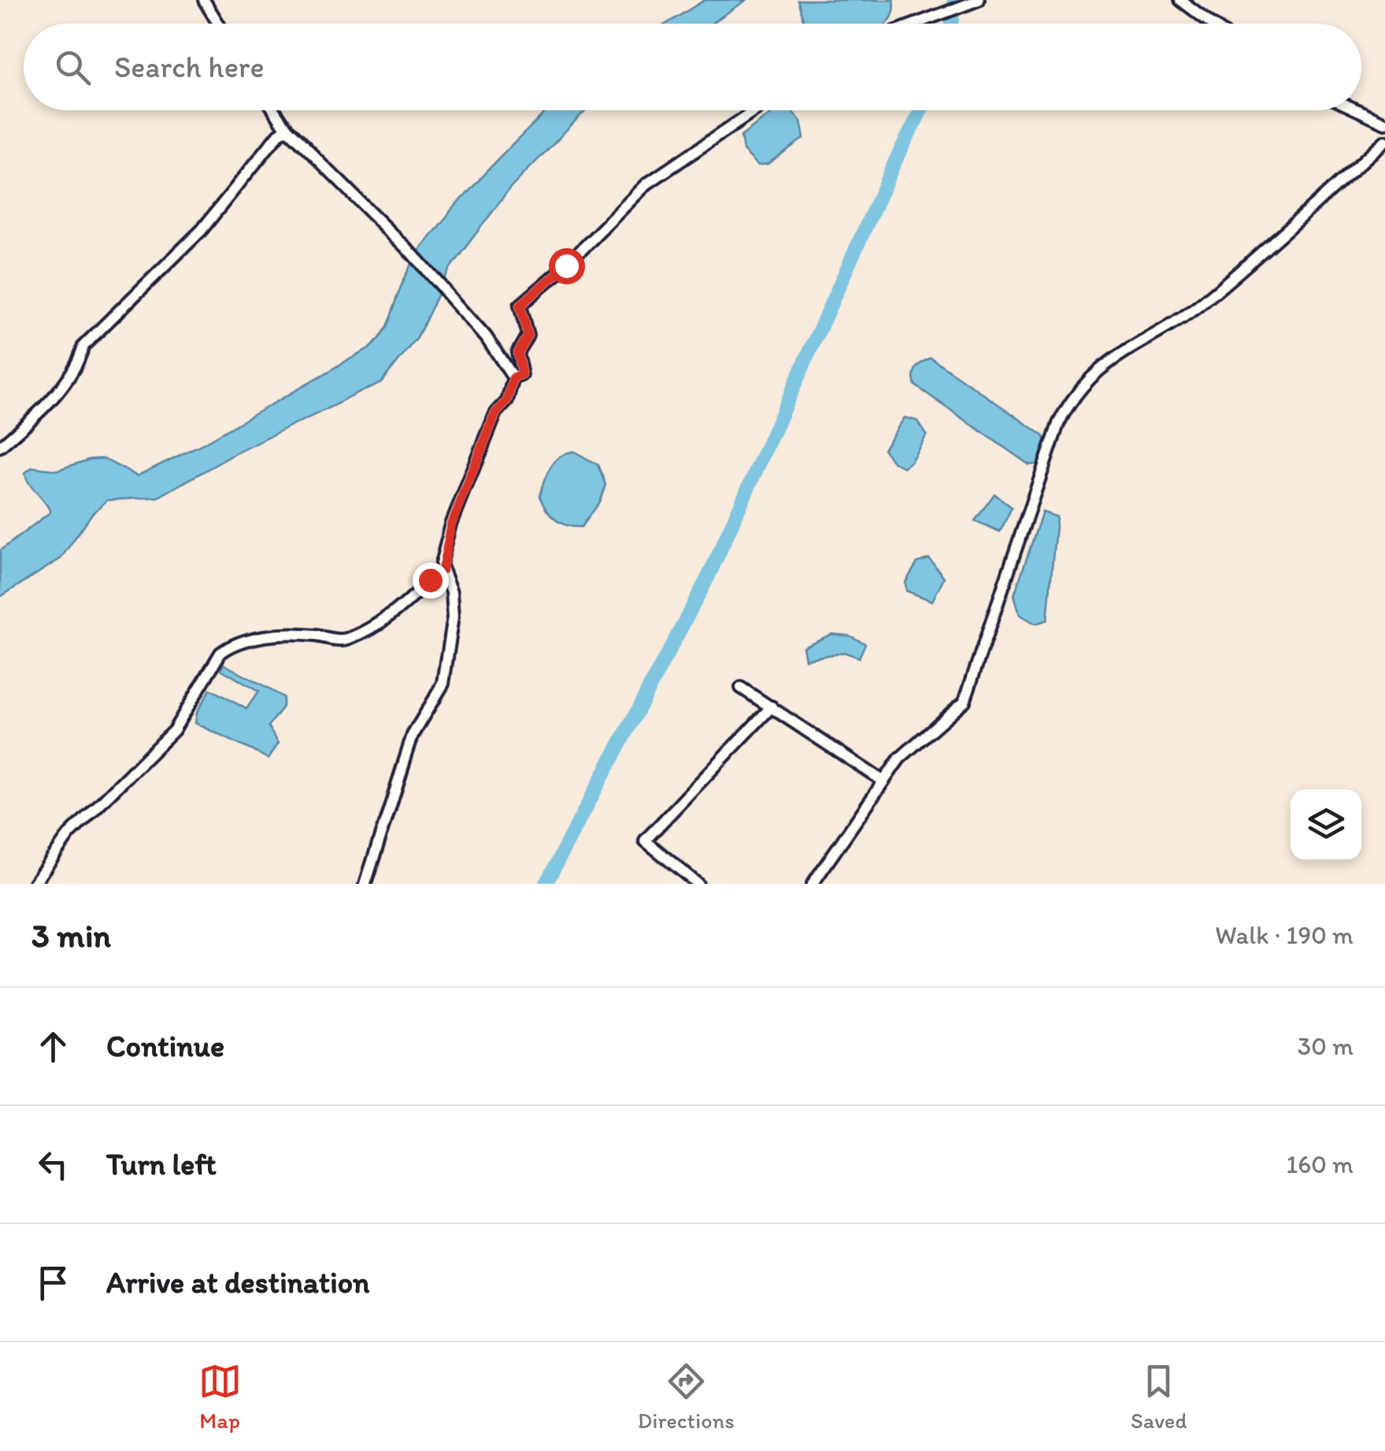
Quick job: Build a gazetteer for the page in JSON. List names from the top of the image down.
{
  "page": {
    "search": "Search here",
    "heading": ["3 min", "Walk · 190 m"],
    "list": [
      ["Continue", "30 m"],
      ["Turn left", "160 m"],
      "Arrive at destination"
    ],
    "nav": ["Map", "Directions", "Saved"]
  }
}
